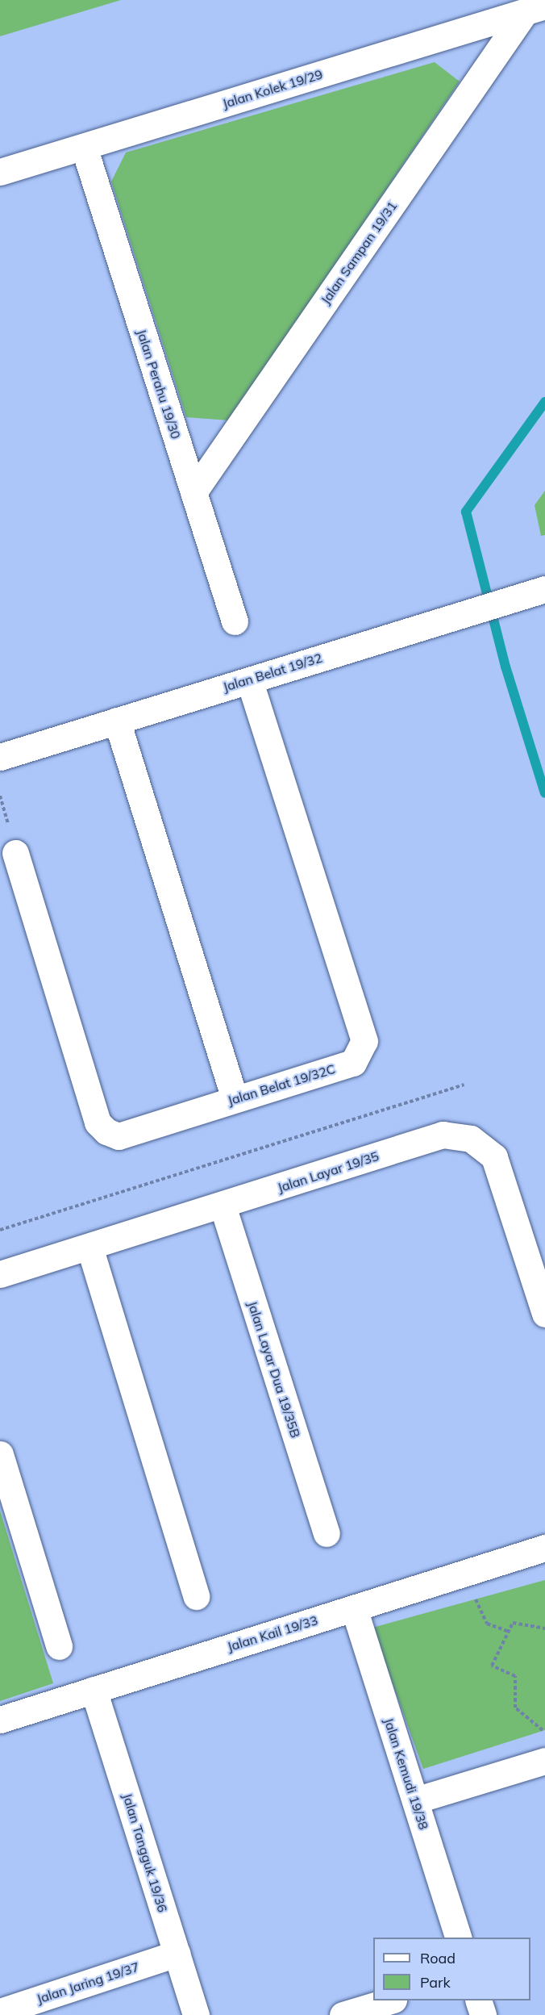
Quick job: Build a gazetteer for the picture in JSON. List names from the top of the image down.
{
  "streets": {
    "street": [
      "Jalan Kolek 19/29",
      "Jalan Sampan 19/31",
      "Jalan Perahu 19/30",
      "Jalan Belat 19/32",
      "Jalan Belat 19/32C",
      "Jalan Layar 19/35",
      "Jalan Layar Dua 19/35B",
      "Jalan Kail 19/33",
      "Jalan Kemudi 19/38",
      "Jalan Tangguk 19/36",
      "Jalan Jaring 19/37"
    ]
  },
  "crossings": [
    ["Jalan Kolek 19/29", "Jalan Sampan 19/31"],
    ["Jalan Kolek 19/29", "Jalan Perahu 19/30"],
    ["Jalan Sampan 19/31", "Jalan Perahu 19/30"],
    ["Jalan Belat 19/32", "Jalan Belat 19/32C"],
    ["Jalan Layar 19/35", "Jalan Layar Dua 19/35B"],
    ["Jalan Kail 19/33", "Jalan Kemudi 19/38"],
    ["Jalan Kail 19/33", "Jalan Tangguk 19/36"],
    ["Jalan Tangguk 19/36", "Jalan Jaring 19/37"]
  ],
  "legend": ["Road", "Park"]
}
